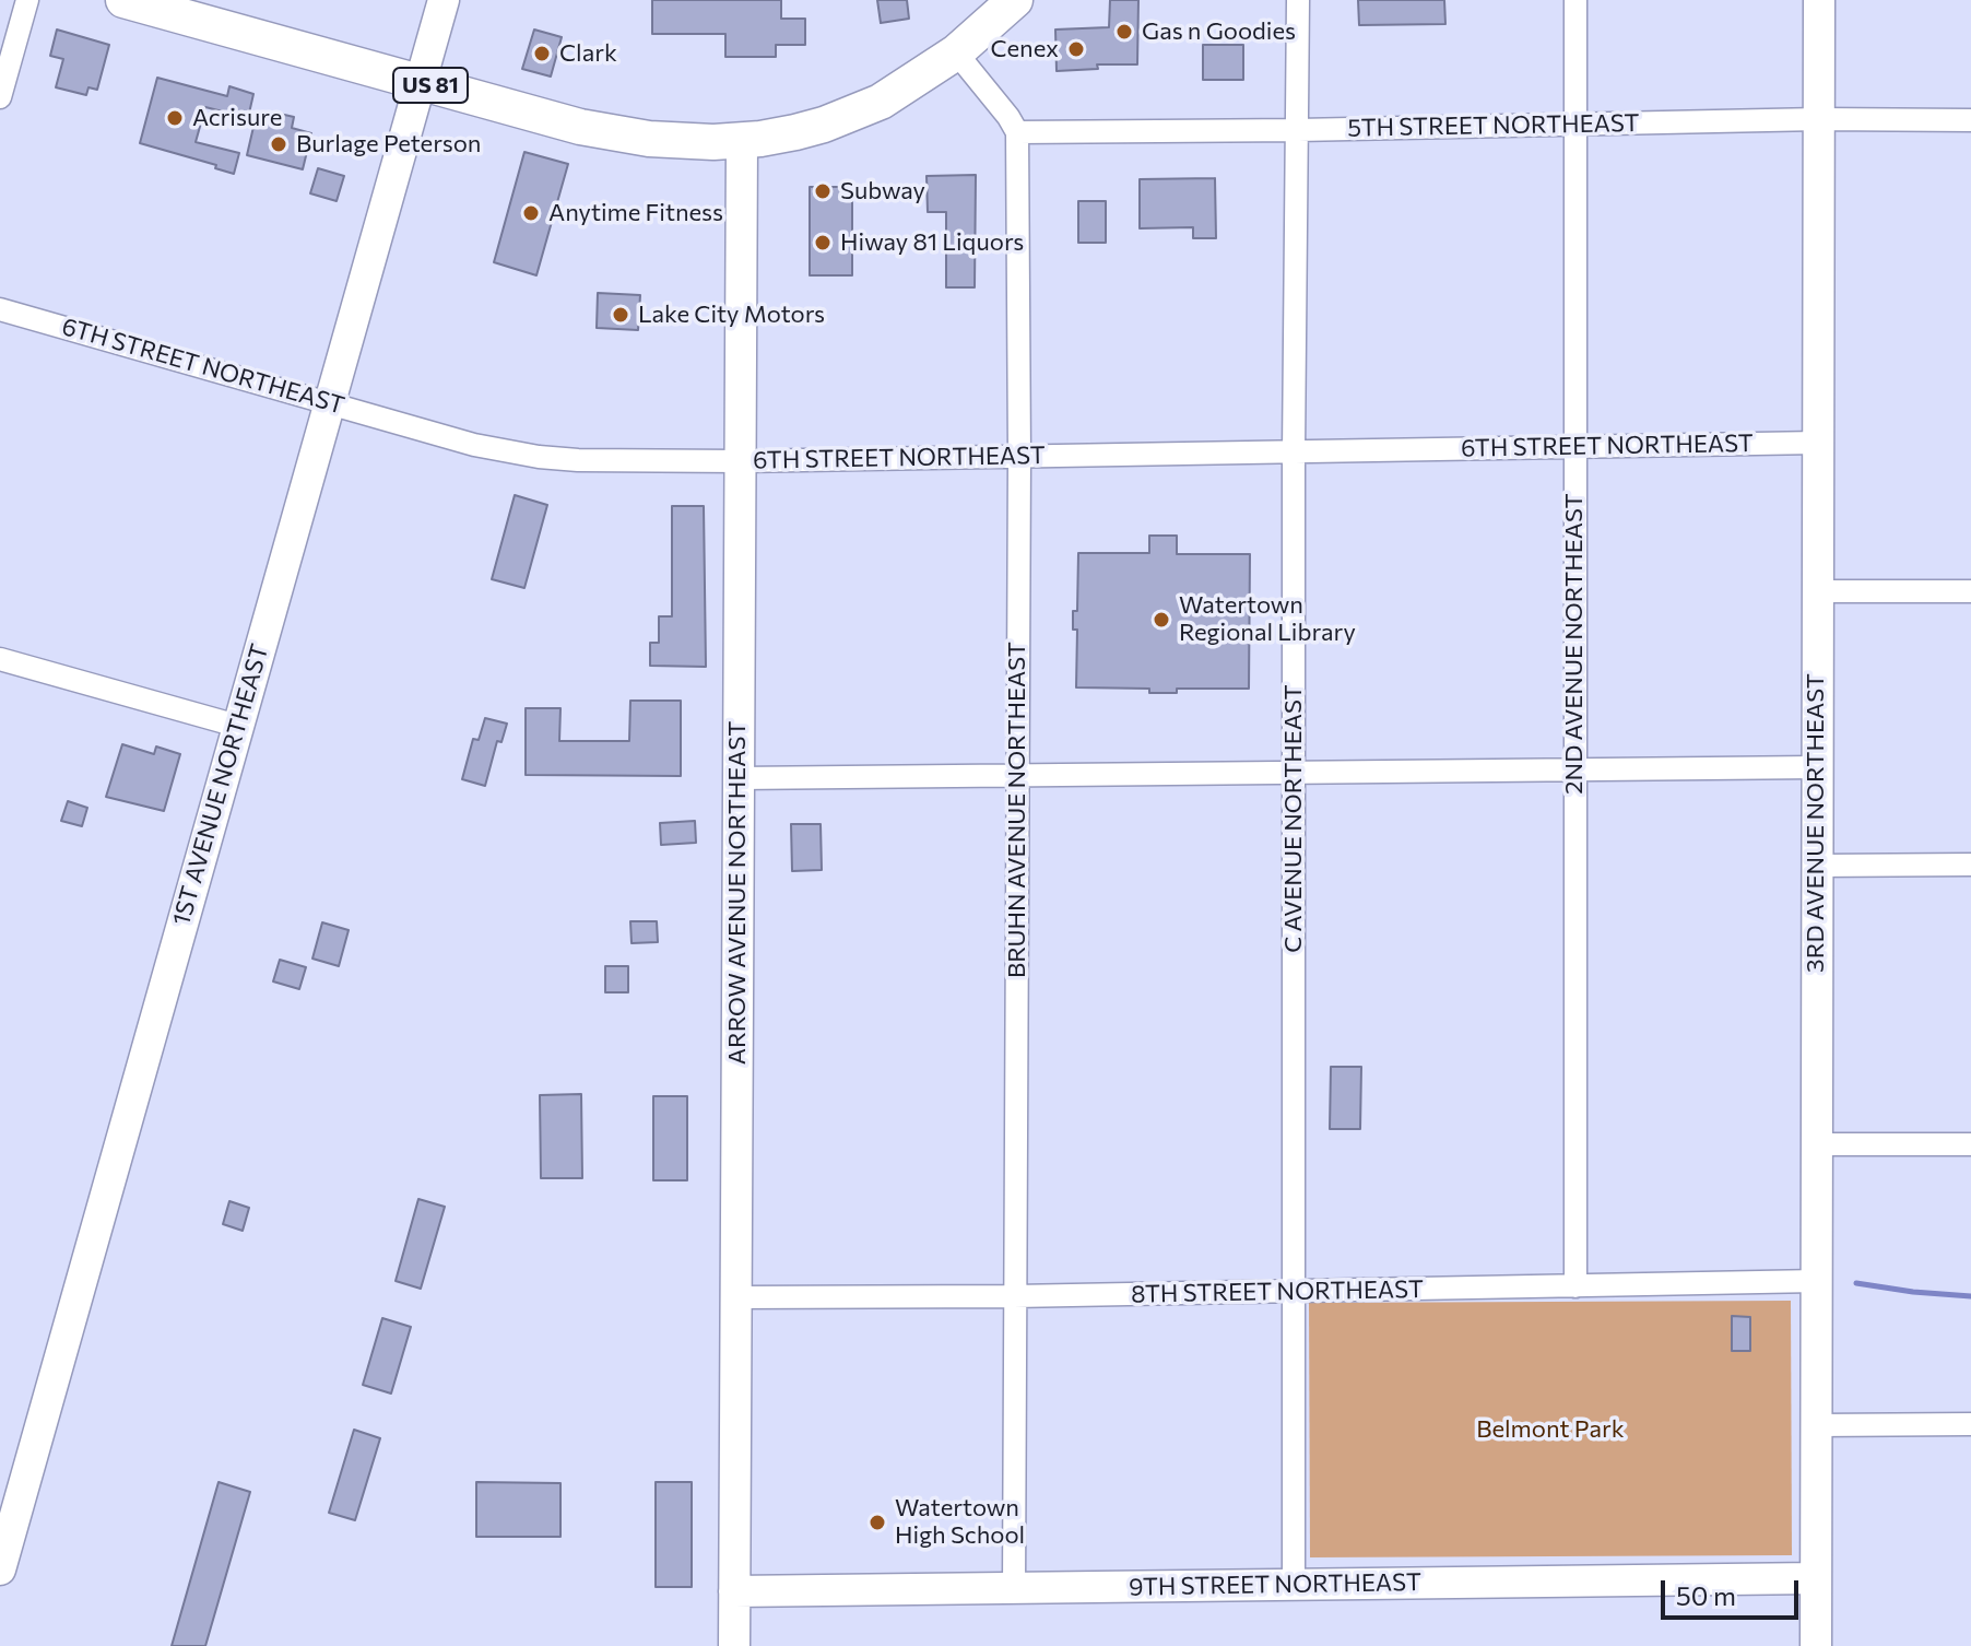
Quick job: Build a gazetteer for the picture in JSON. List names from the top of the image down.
{
  "streets": {
    "main road": ["US 81"],
    "street": [
      "5TH STREET NORTHEAST",
      "6TH STREET NORTHEAST",
      "2ND AVENUE NORTHEAST",
      "1ST AVENUE NORTHEAST",
      "BRUHN AVENUE NORTHEAST",
      "C AVENUE NORTHEAST",
      "3RD AVENUE NORTHEAST",
      "ARROW AVENUE NORTHEAST",
      "8TH STREET NORTHEAST",
      "9TH STREET NORTHEAST"
    ]
  },
  "crossings": [
    ["US 81", "1ST AVENUE NORTHEAST"],
    ["US 81", "ARROW AVENUE NORTHEAST"],
    ["5TH STREET NORTHEAST", "2ND AVENUE NORTHEAST"],
    ["5TH STREET NORTHEAST", "BRUHN AVENUE NORTHEAST"],
    ["5TH STREET NORTHEAST", "C AVENUE NORTHEAST"],
    ["5TH STREET NORTHEAST", "3RD AVENUE NORTHEAST"],
    ["6TH STREET NORTHEAST", "2ND AVENUE NORTHEAST"],
    ["6TH STREET NORTHEAST", "1ST AVENUE NORTHEAST"],
    ["6TH STREET NORTHEAST", "BRUHN AVENUE NORTHEAST"],
    ["6TH STREET NORTHEAST", "C AVENUE NORTHEAST"],
    ["6TH STREET NORTHEAST", "3RD AVENUE NORTHEAST"],
    ["6TH STREET NORTHEAST", "ARROW AVENUE NORTHEAST"],
    ["2ND AVENUE NORTHEAST", "8TH STREET NORTHEAST"],
    ["BRUHN AVENUE NORTHEAST", "8TH STREET NORTHEAST"],
    ["BRUHN AVENUE NORTHEAST", "9TH STREET NORTHEAST"],
    ["C AVENUE NORTHEAST", "8TH STREET NORTHEAST"],
    ["C AVENUE NORTHEAST", "9TH STREET NORTHEAST"],
    ["3RD AVENUE NORTHEAST", "8TH STREET NORTHEAST"],
    ["3RD AVENUE NORTHEAST", "9TH STREET NORTHEAST"],
    ["ARROW AVENUE NORTHEAST", "8TH STREET NORTHEAST"],
    ["ARROW AVENUE NORTHEAST", "9TH STREET NORTHEAST"]
  ],
  "parks": ["Belmont Park"],
  "places": [
    "Gas n Goodies",
    "Cenex",
    "Clark",
    "Acrisure",
    "Burlage Peterson",
    "Subway",
    "Anytime Fitness",
    "Hiway 81 Liquors",
    "Lake City Motors",
    "Watertown Regional Library",
    "Watertown High School"
  ],
  "scale_bar": "50 m"
}
